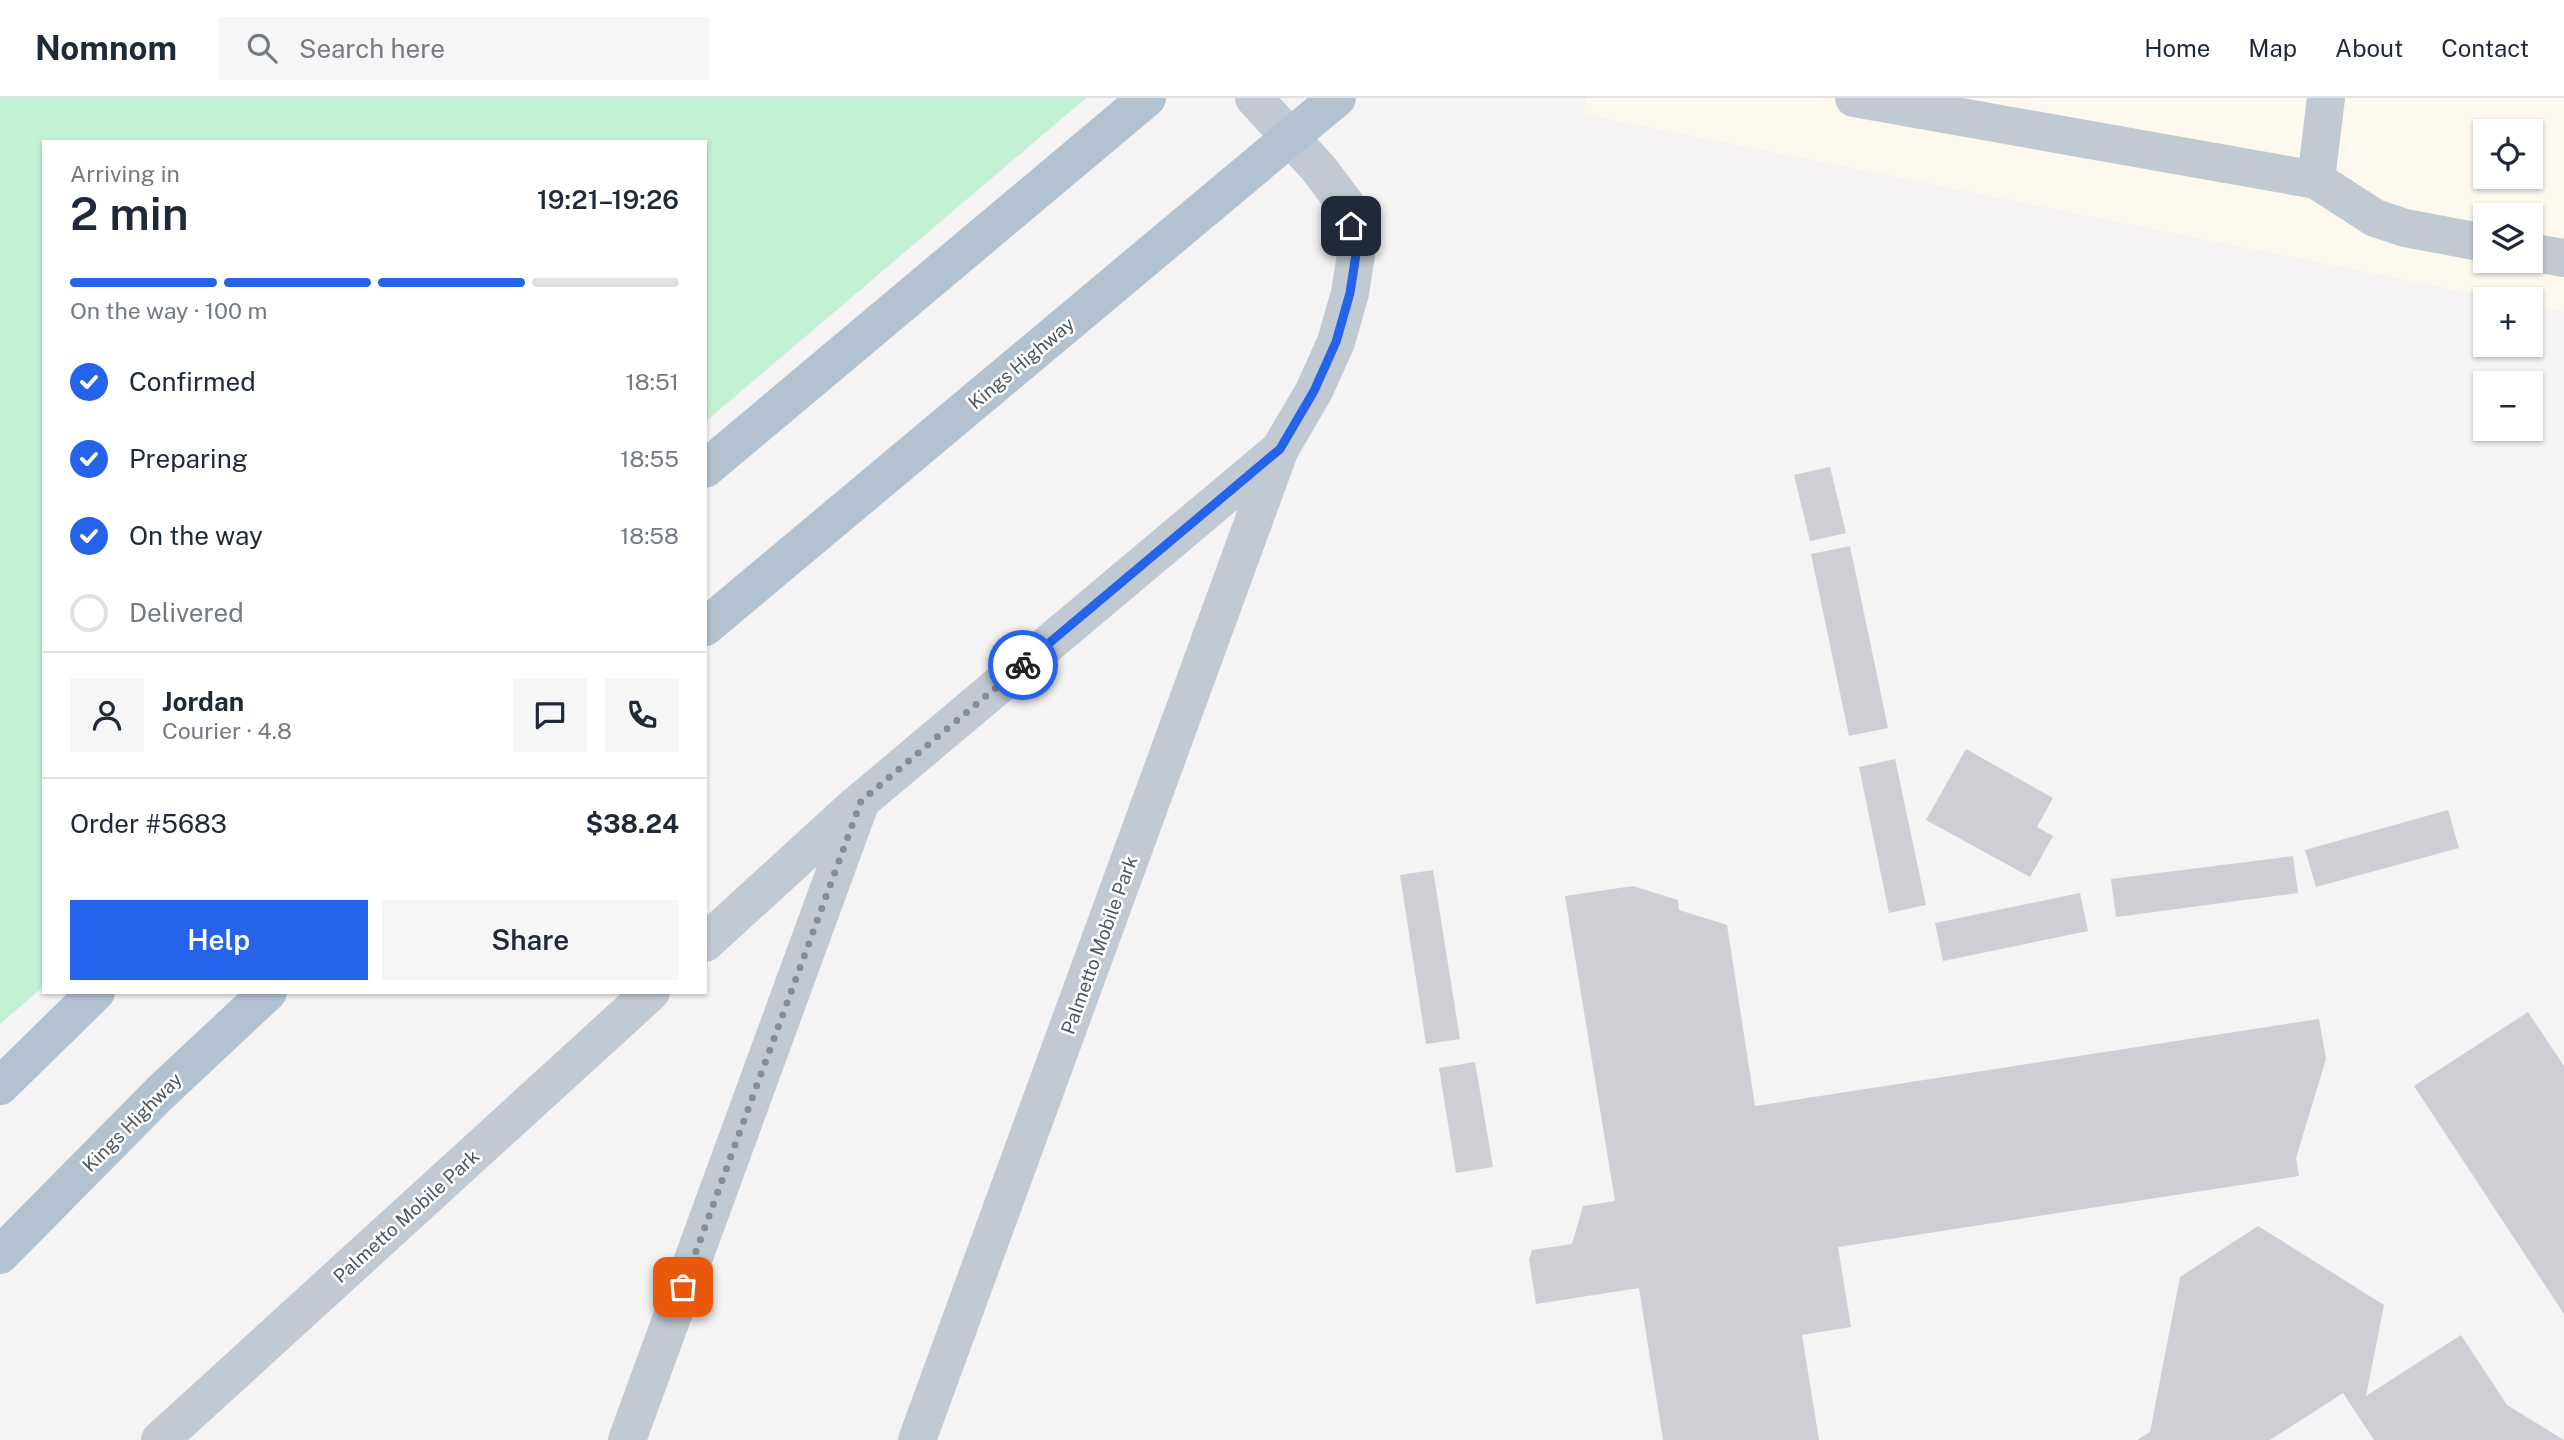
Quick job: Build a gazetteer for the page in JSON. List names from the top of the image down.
{
  "streets": {
    "main road": ["Kings Highway"],
    "street": ["Palmetto Mobile Park"]
  },
  "crossings": [
    ["Kings Highway", "Palmetto Mobile Park"]
  ],
  "page": {
    "header": "Nomnom",
    "search": "Search here",
    "nav": [
      "Home",
      "Map",
      "About",
      "Contact"
    ],
    "map_buttons": ["+", "−"],
    "heading": ["2 min", "Arriving in", "19:21–19:26"],
    "panel": [
      "Jordan",
      "Courier · 4.8",
      "Order #5683",
      "$38.24"
    ],
    "bar": "On the way · 100 m",
    "list": [
      ["Confirmed", "18:51"],
      ["Preparing", "18:55"],
      ["On the way", "18:58"],
      "Delivered"
    ],
    "buttons": ["Help", "Share"]
  }
}
